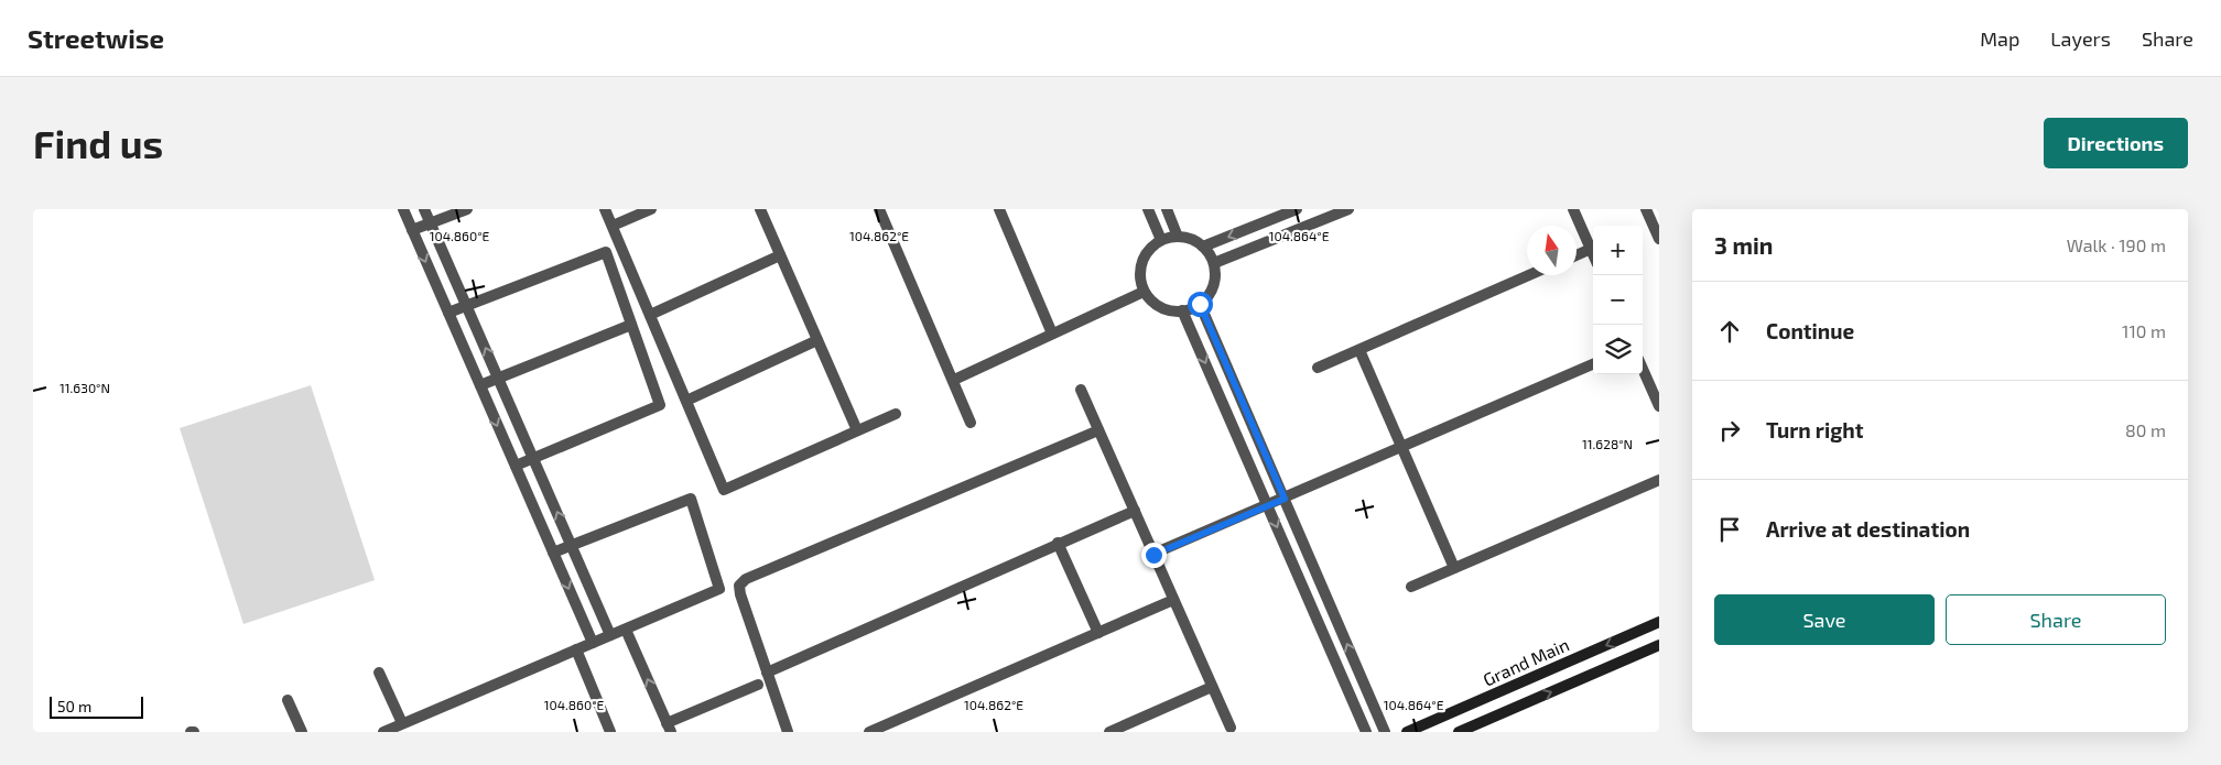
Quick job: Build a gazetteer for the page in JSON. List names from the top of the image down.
{
  "streets": {
    "street": ["Grand Main"]
  },
  "scale_bar": "50 m",
  "north": "top",
  "page": {
    "header": "Streetwise",
    "nav": ["Map", "Layers", "Share"],
    "buttons": [
      "Directions",
      ["Save", "Share"]
    ],
    "title": "Find us",
    "heading": ["3 min", "Walk · 190 m"],
    "map_buttons": ["+", "−"],
    "list": [
      ["Continue", "110 m"],
      ["Turn right", "80 m"],
      "Arrive at destination"
    ],
    "scale": "50 m"
  },
  "coordinates": [
    "104.860°E",
    "104.862°E",
    "104.864°E",
    "11.630°N",
    "11.628°N"
  ]
}
